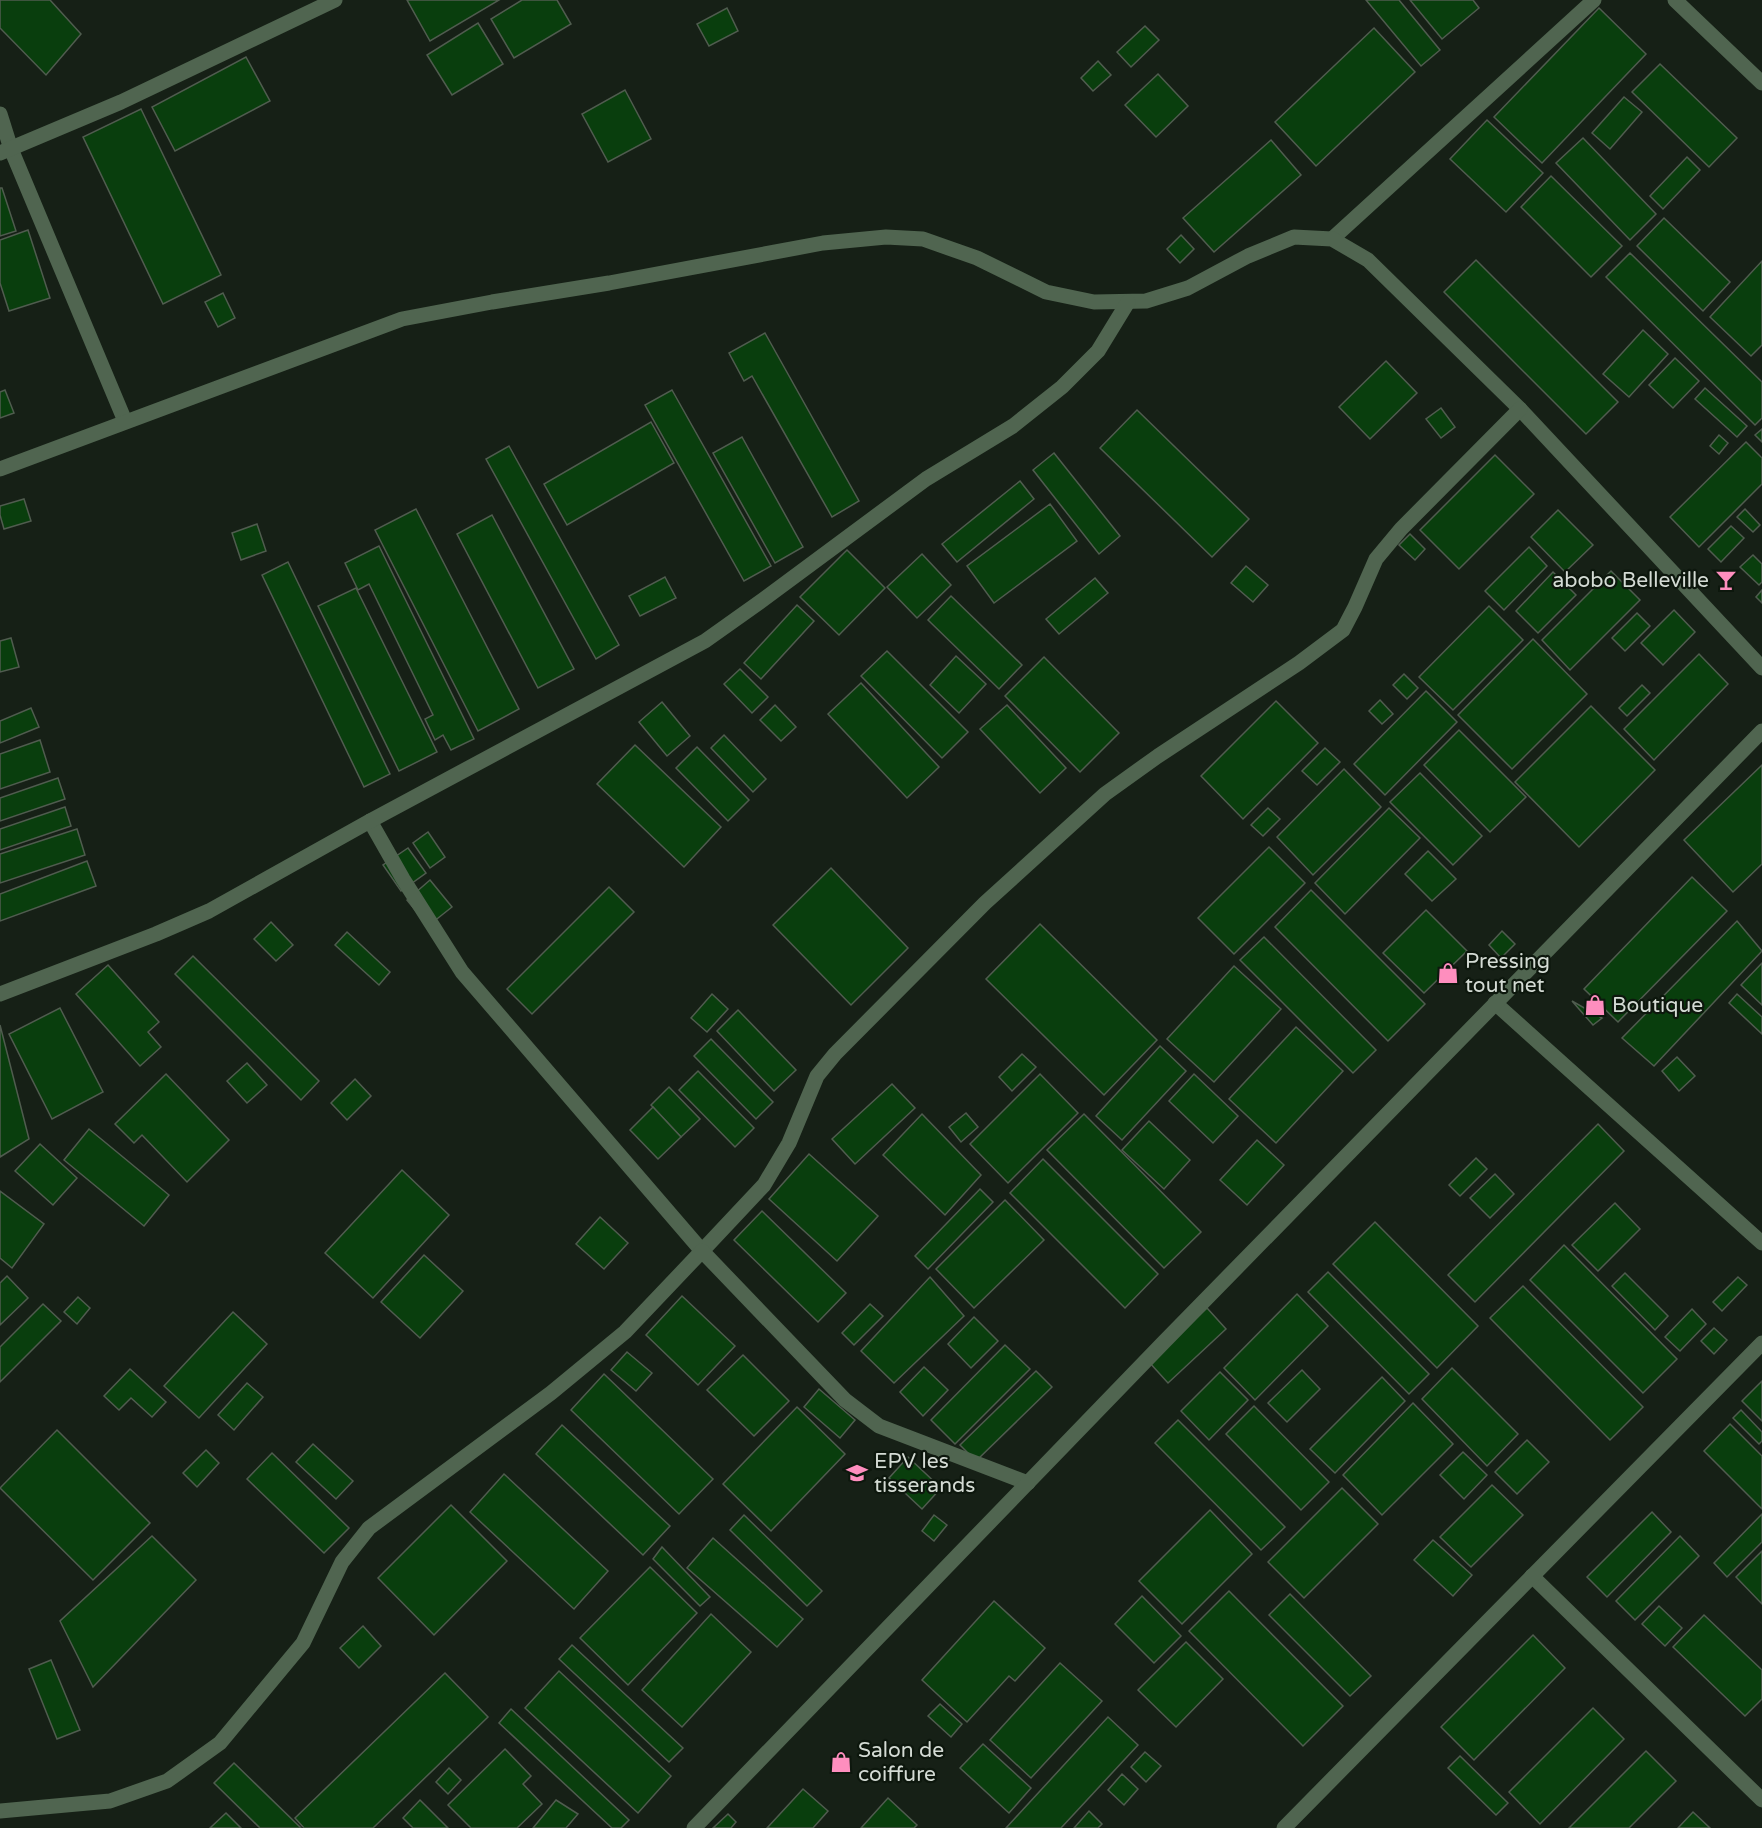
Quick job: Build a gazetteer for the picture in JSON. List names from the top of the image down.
{
  "places": {
    "bar": ["abobo Belleville"],
    "shop": ["Pressing tout net", "Boutique", "Salon de coiffure"],
    "school or university": ["EPV les tisserands"]
  }
}
